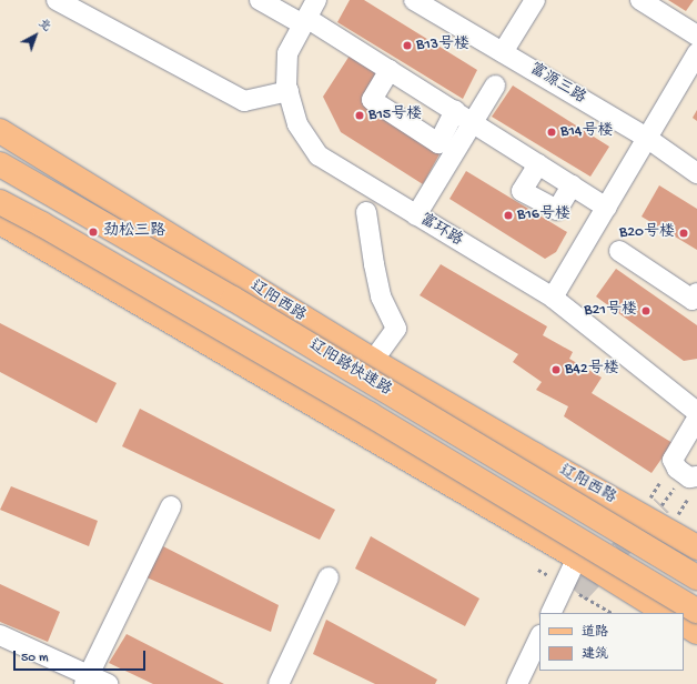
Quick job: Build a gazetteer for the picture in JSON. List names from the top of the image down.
{
  "streets": {
    "main road": ["辽阳西路", "辽阳路快速路"],
    "street": ["富源三路", "富环路"]
  },
  "places": [
    "B13号楼",
    "B15号楼",
    "B14号楼",
    "B16号楼",
    "劲松三路",
    "B20号楼",
    "B21号楼",
    "B42号楼"
  ],
  "legend": ["道路", "建筑"],
  "scale_bar": "50 m",
  "north": "top right"
}
